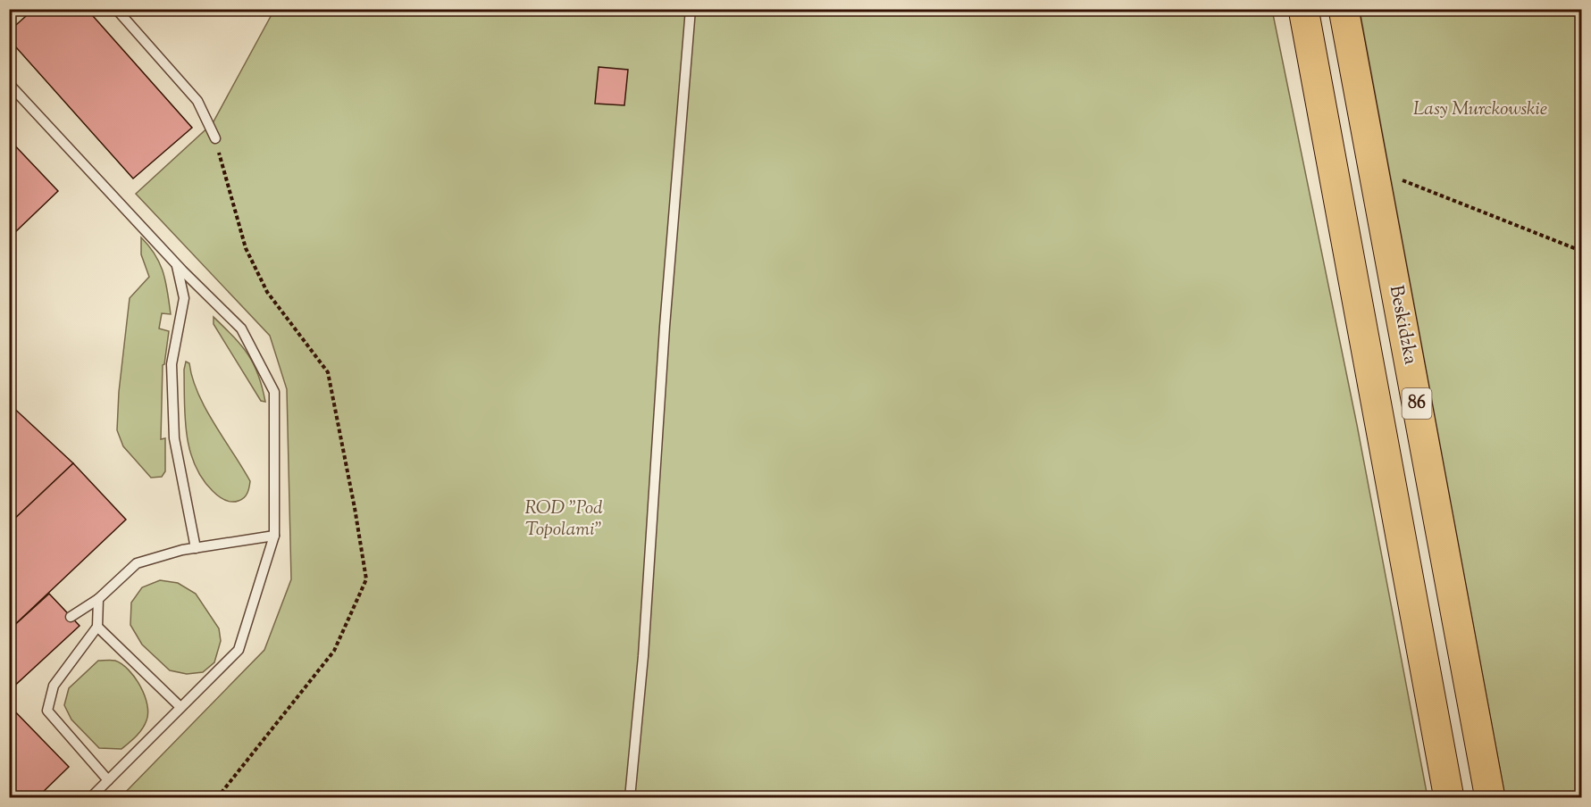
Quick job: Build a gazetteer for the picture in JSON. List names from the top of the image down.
{
  "streets": {
    "main road": ["Beskidzka", "86"]
  },
  "parks": ["Lasy Murckowskie", "ROD \"Pod Topolami\""]
}
